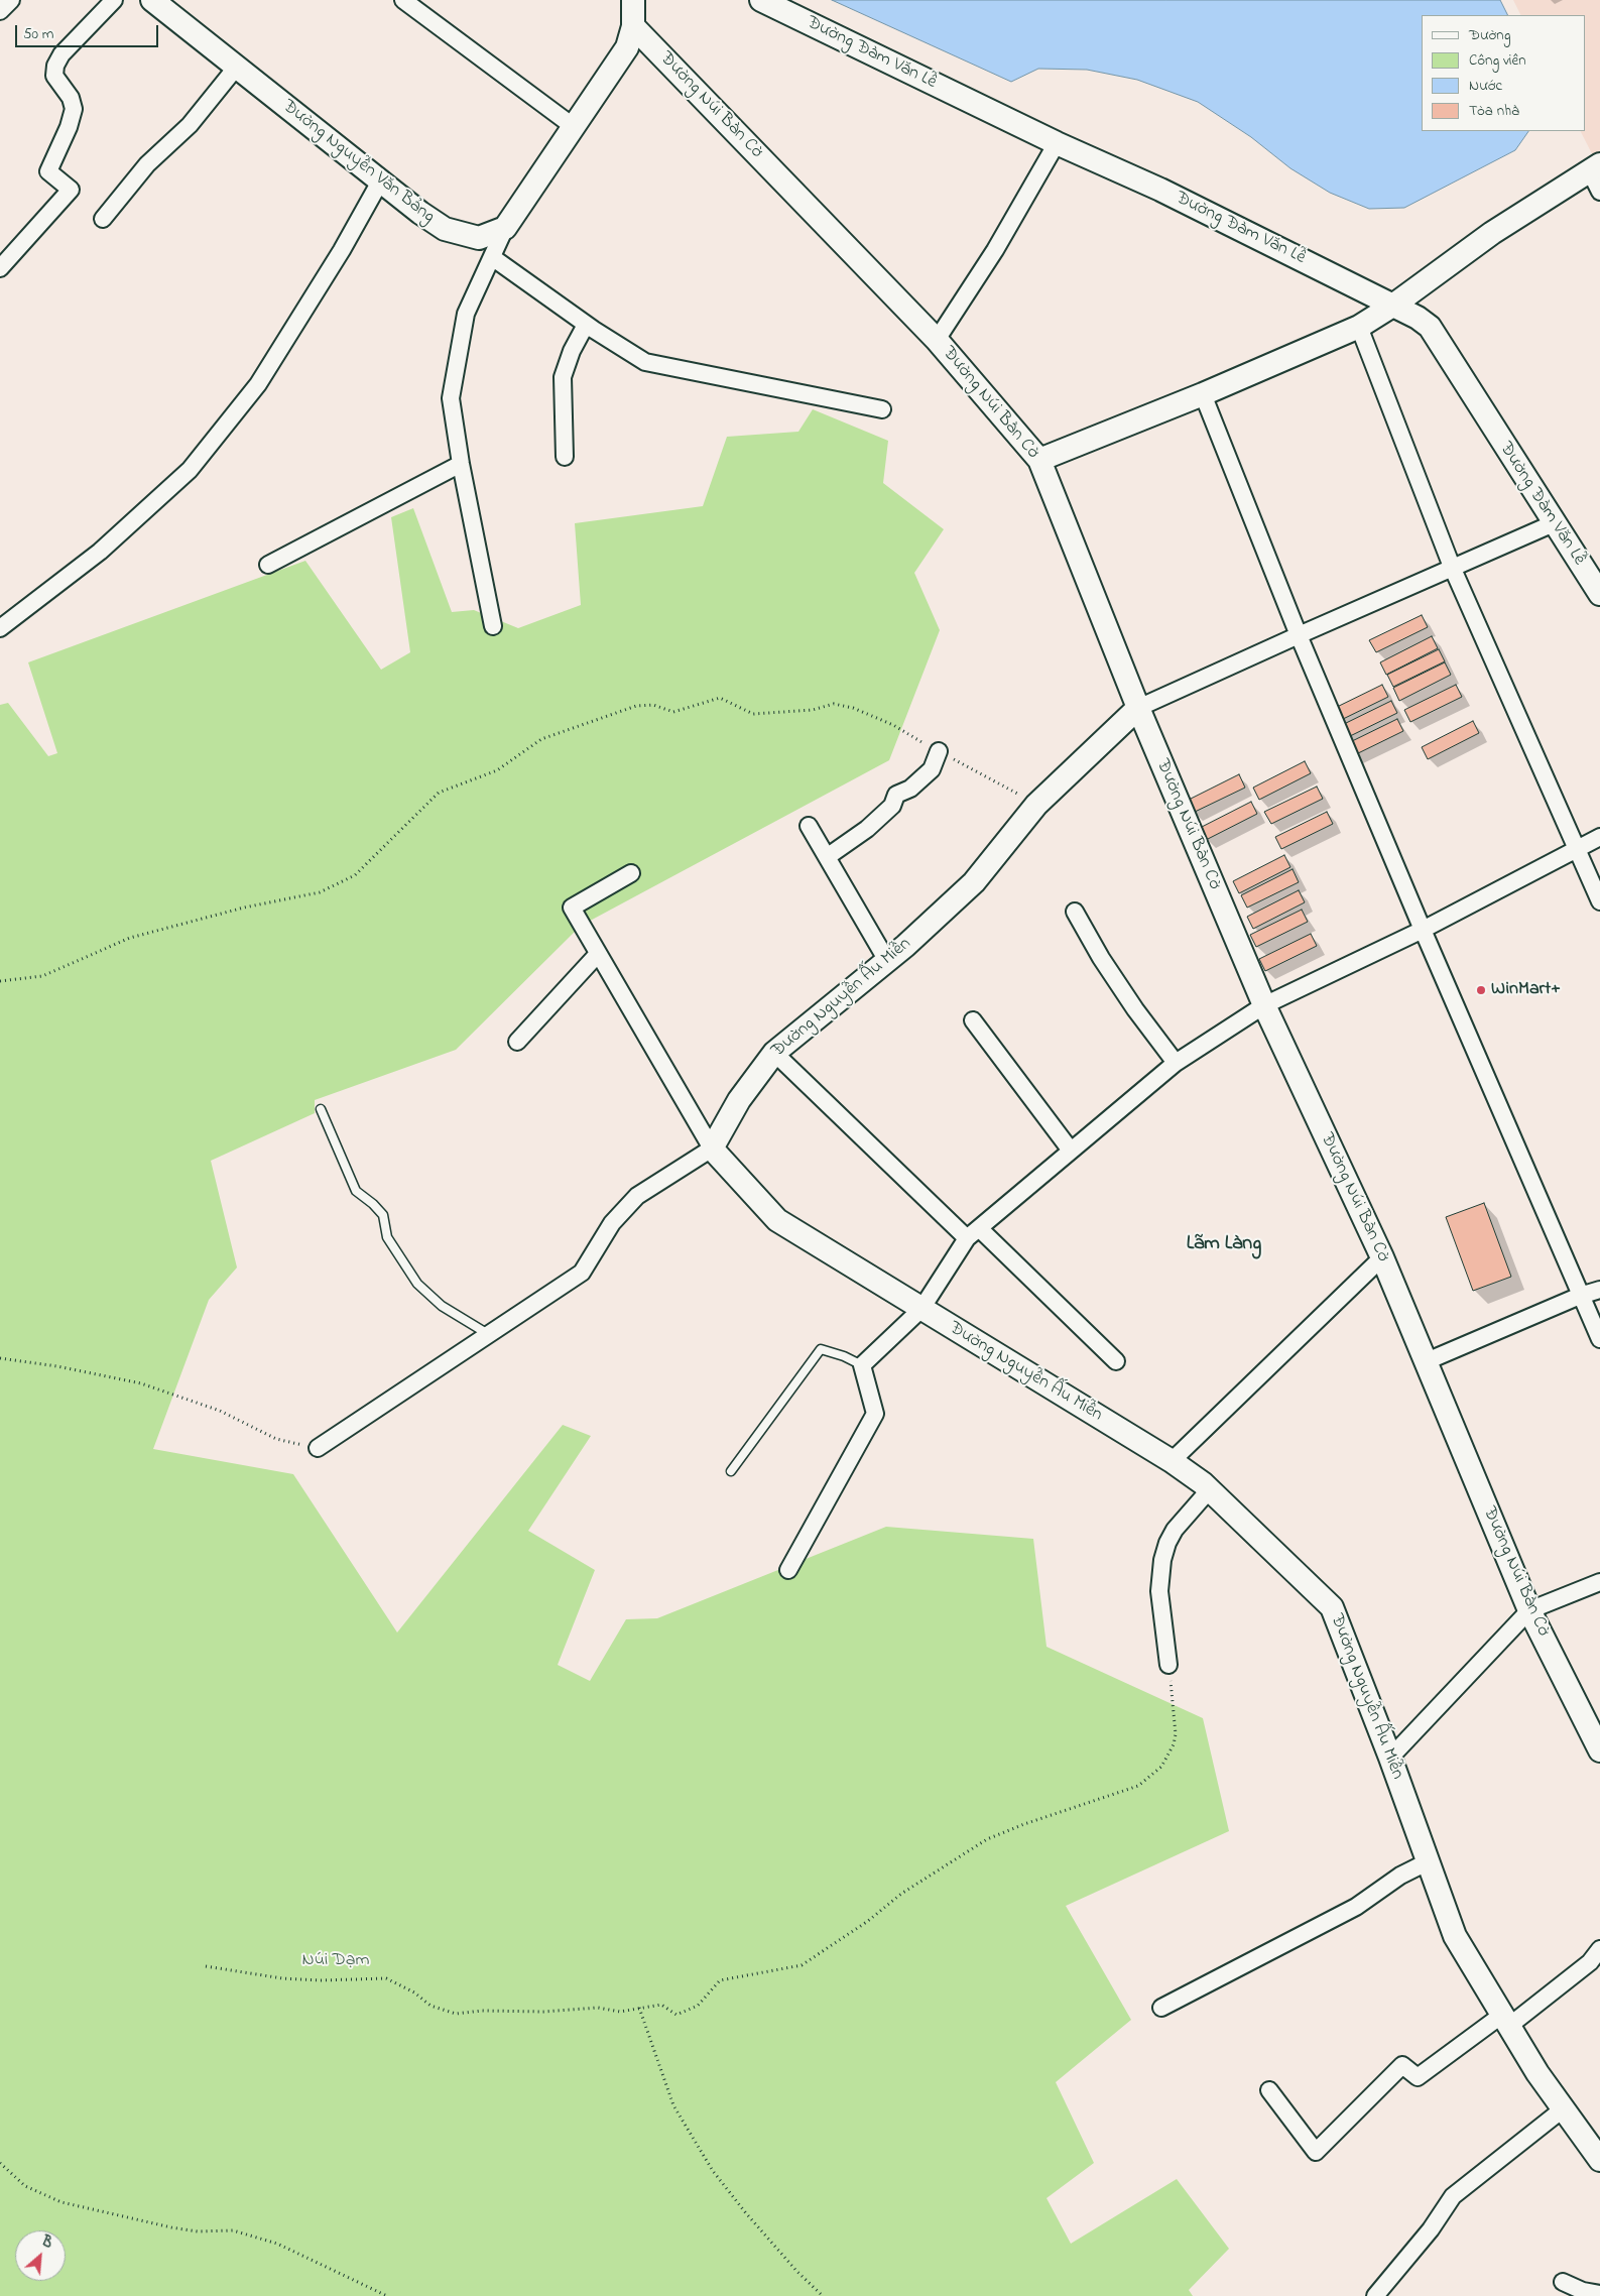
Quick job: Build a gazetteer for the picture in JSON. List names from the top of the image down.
{
  "streets": {
    "street": [
      "Đường Đàm Văn Lễ",
      "Đường Núi Bàn Cờ",
      "Đường Nguyễn Văn Bảng",
      "Đường Nguyễn Ấu Miễn"
    ]
  },
  "crossings": [
    ["Đường Núi Bàn Cờ", "Đường Nguyễn Ấu Miễn"]
  ],
  "districts": ["Lãm Làng"],
  "parks": ["Núi Dạm"],
  "places": ["WinMart+"],
  "legend": [
    "Đường",
    "Công viên",
    "Nước",
    "Tòa nhà"
  ],
  "scale_bar": "50 m",
  "north": "top right"
}
